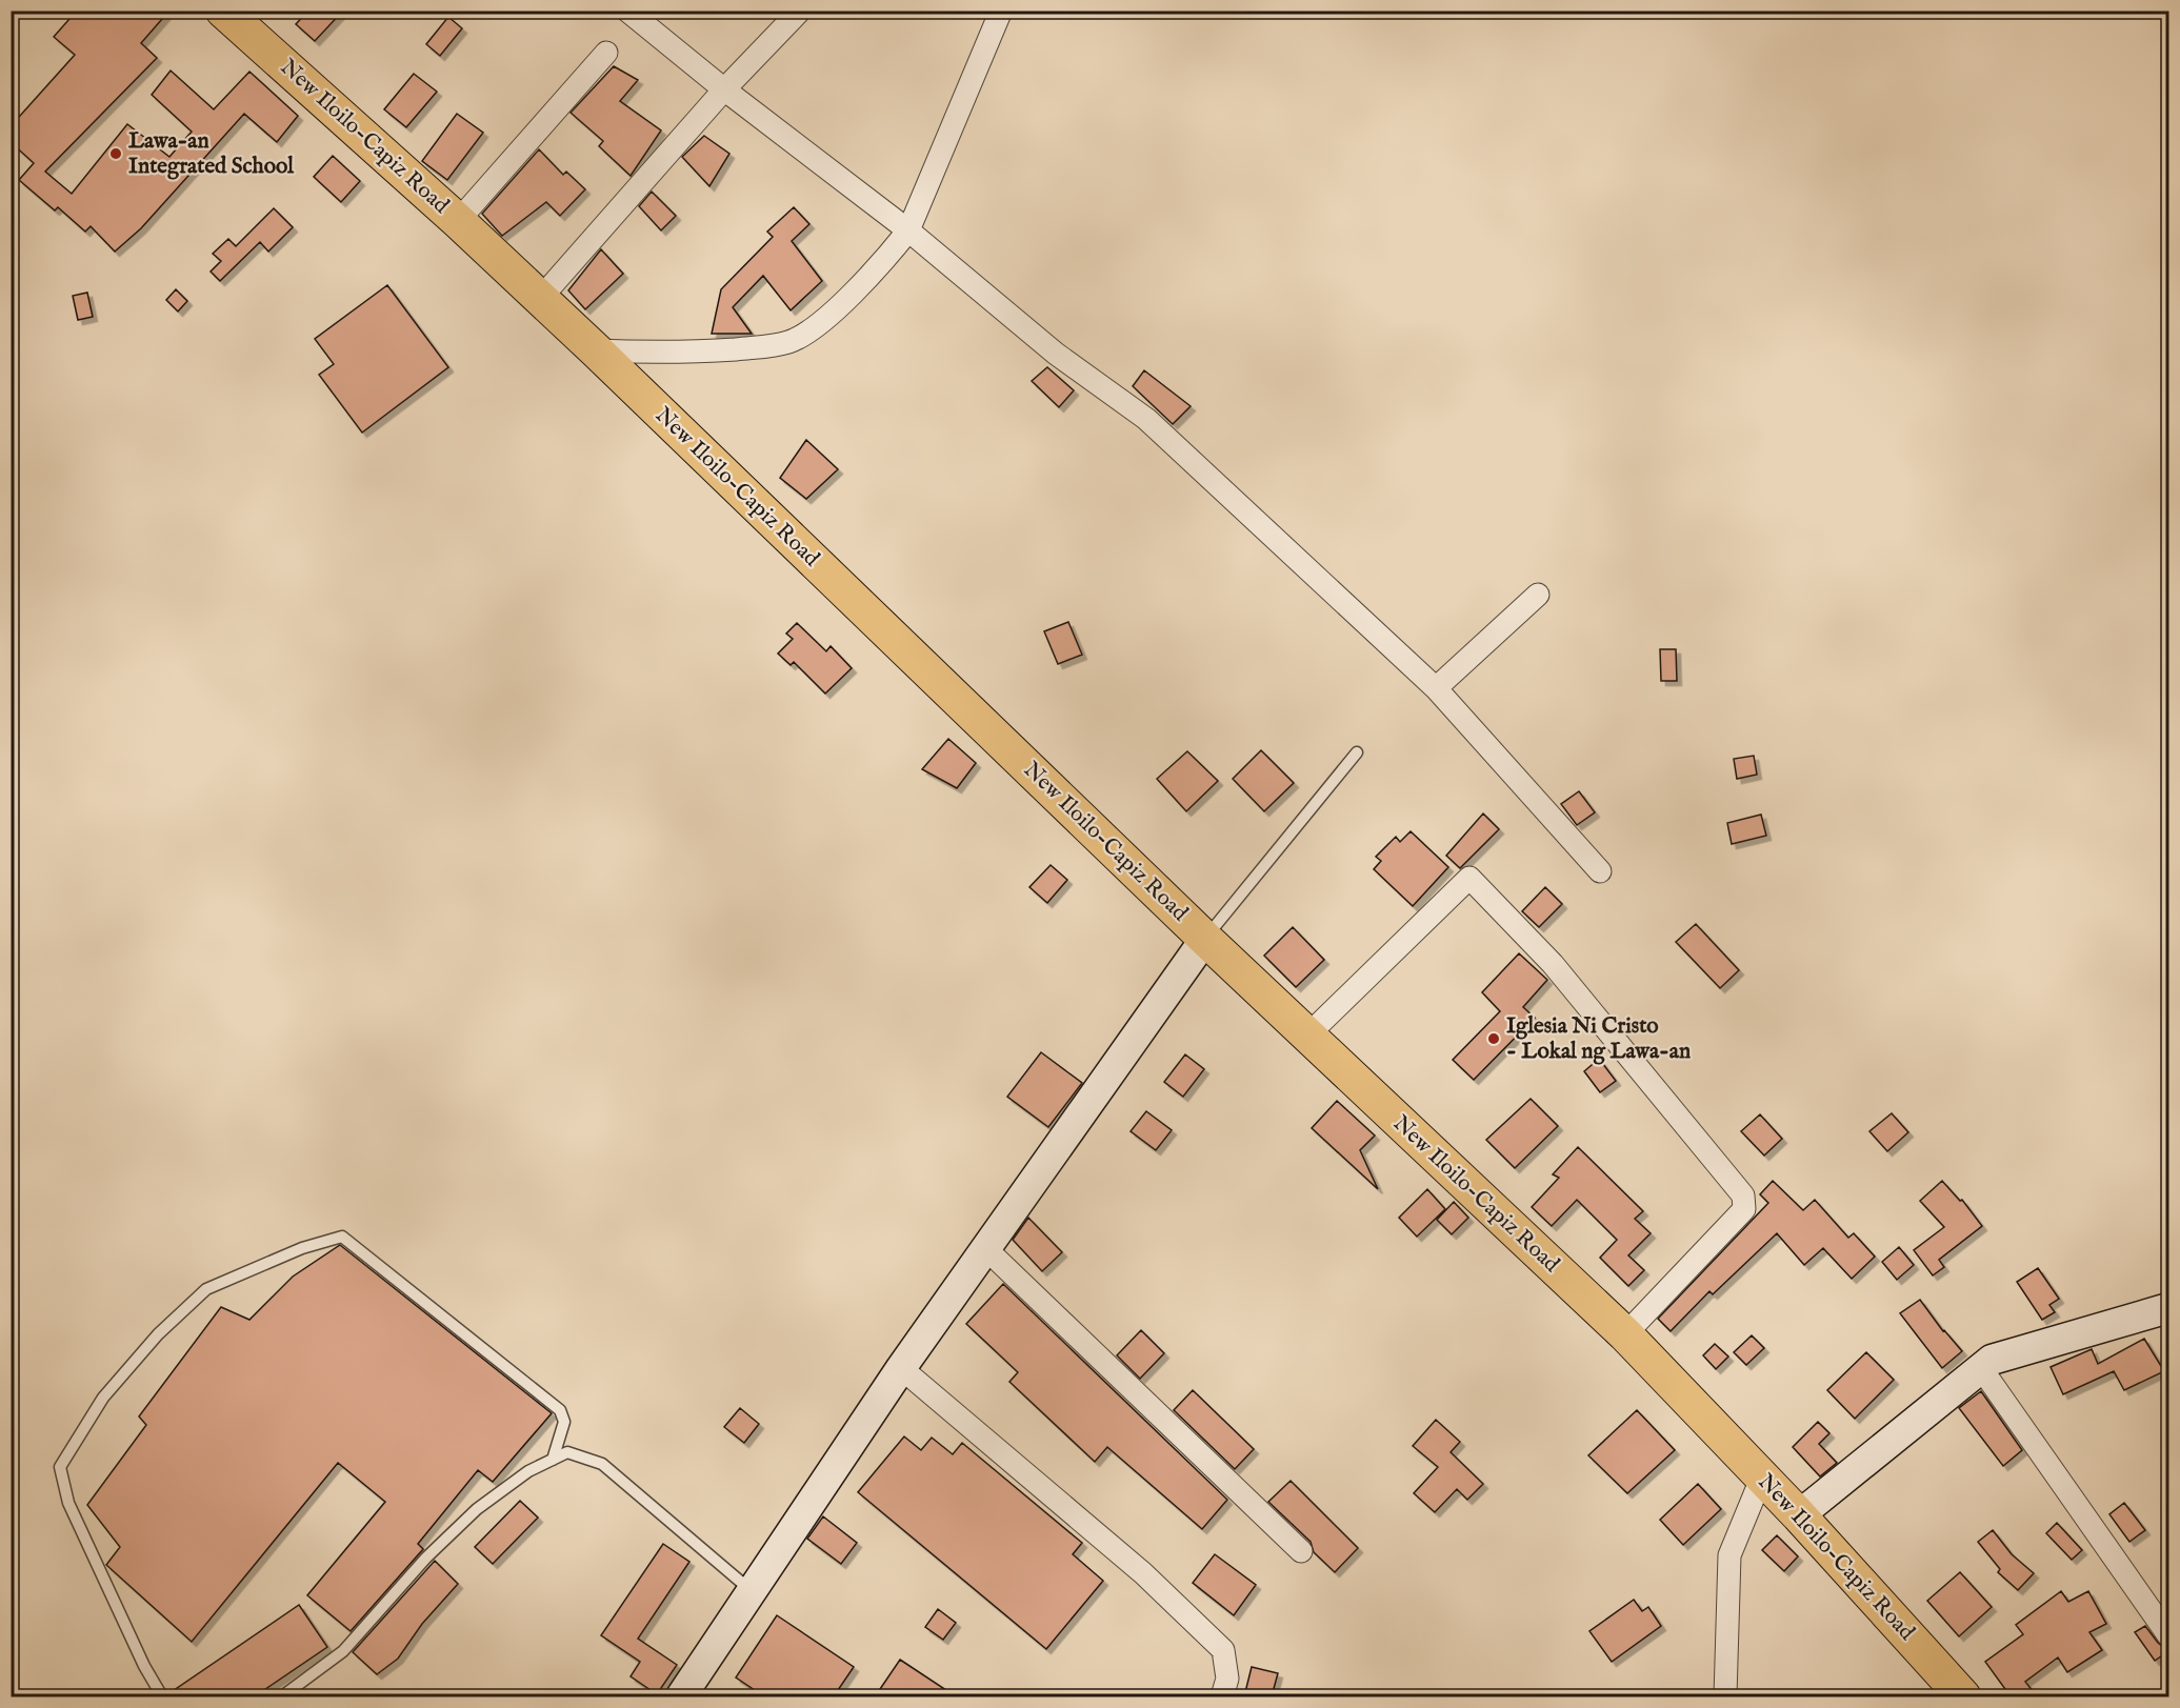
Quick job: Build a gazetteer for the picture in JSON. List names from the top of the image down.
{
  "streets": {
    "highway": ["New Iloilo-Capiz Road"]
  },
  "places": ["Lawa-an Integrated School", "Iglesia Ni Cristo - Lokal ng Lawa-an"]
}
